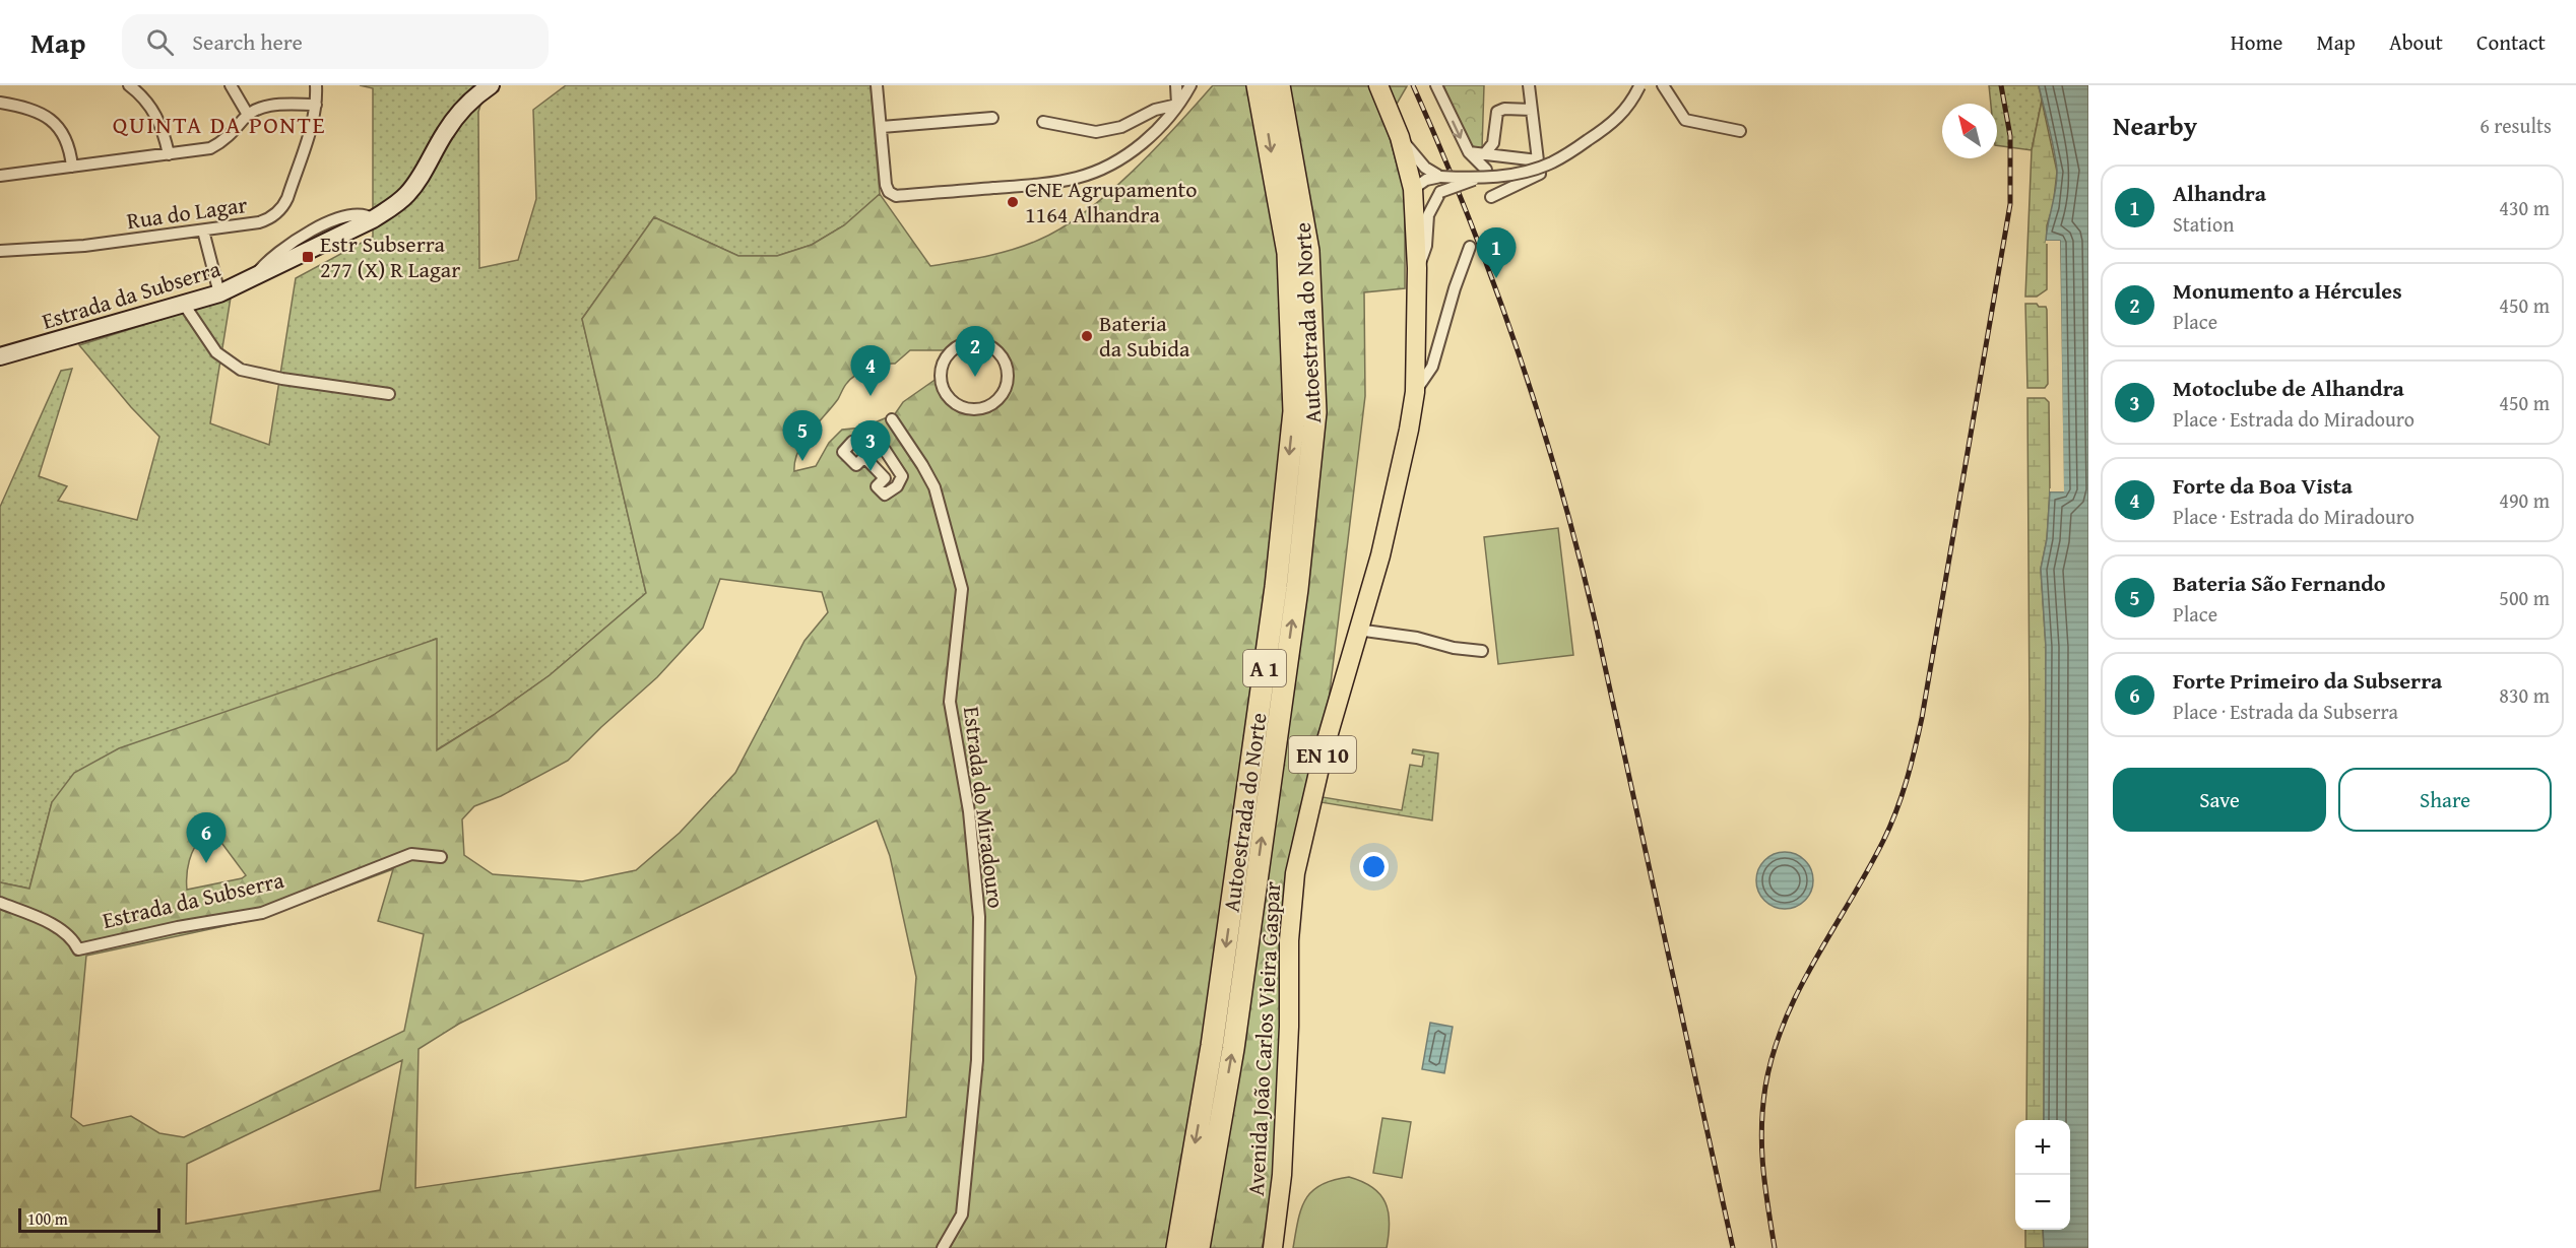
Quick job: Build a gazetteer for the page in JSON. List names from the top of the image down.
{
  "streets": {
    "highway": ["Autoestrada do Norte", "A 1"],
    "main road": ["EN 10", "Avenida João Carlos Vieira Gaspar"],
    "street": ["Rua do Lagar", "Estrada da Subserra", "Estrada do Miradouro"]
  },
  "districts": ["QUINTA DA PONTE"],
  "places": {
    "other": ["CNE Agrupamento 1164 Alhandra", "Bateria da Subida"],
    "transit": ["Estr Subserra 277 (X) R Lagar"]
  },
  "scale_bar": "100 m",
  "north": "top left",
  "page": {
    "header": "Map",
    "search": "Search here",
    "nav": [
      "Home",
      "Map",
      "About",
      "Contact"
    ],
    "heading": ["Nearby", "6 results"],
    "list": [
      {
        "mark": "1",
        "name": "Alhandra",
        "note": "Station",
        "value": "430 m"
      },
      {
        "mark": "2",
        "name": "Monumento a Hércules",
        "note": "Place",
        "value": "450 m"
      },
      {
        "mark": "3",
        "name": "Motoclube de Alhandra",
        "note": "Place · Estrada do Miradouro",
        "value": "450 m"
      },
      {
        "mark": "4",
        "name": "Forte da Boa Vista",
        "note": "Place · Estrada do Miradouro",
        "value": "490 m"
      },
      {
        "mark": "5",
        "name": "Bateria São Fernando",
        "note": "Place",
        "value": "500 m"
      },
      {
        "mark": "6",
        "name": "Forte Primeiro da Subserra",
        "note": "Place · Estrada da Subserra",
        "value": "830 m"
      }
    ],
    "pins": [
      "1",
      "2",
      "4",
      "5",
      "3",
      "6"
    ],
    "buttons": ["Save", "Share"],
    "map_buttons": ["+", "−"],
    "scale": "100 m"
  }
}
